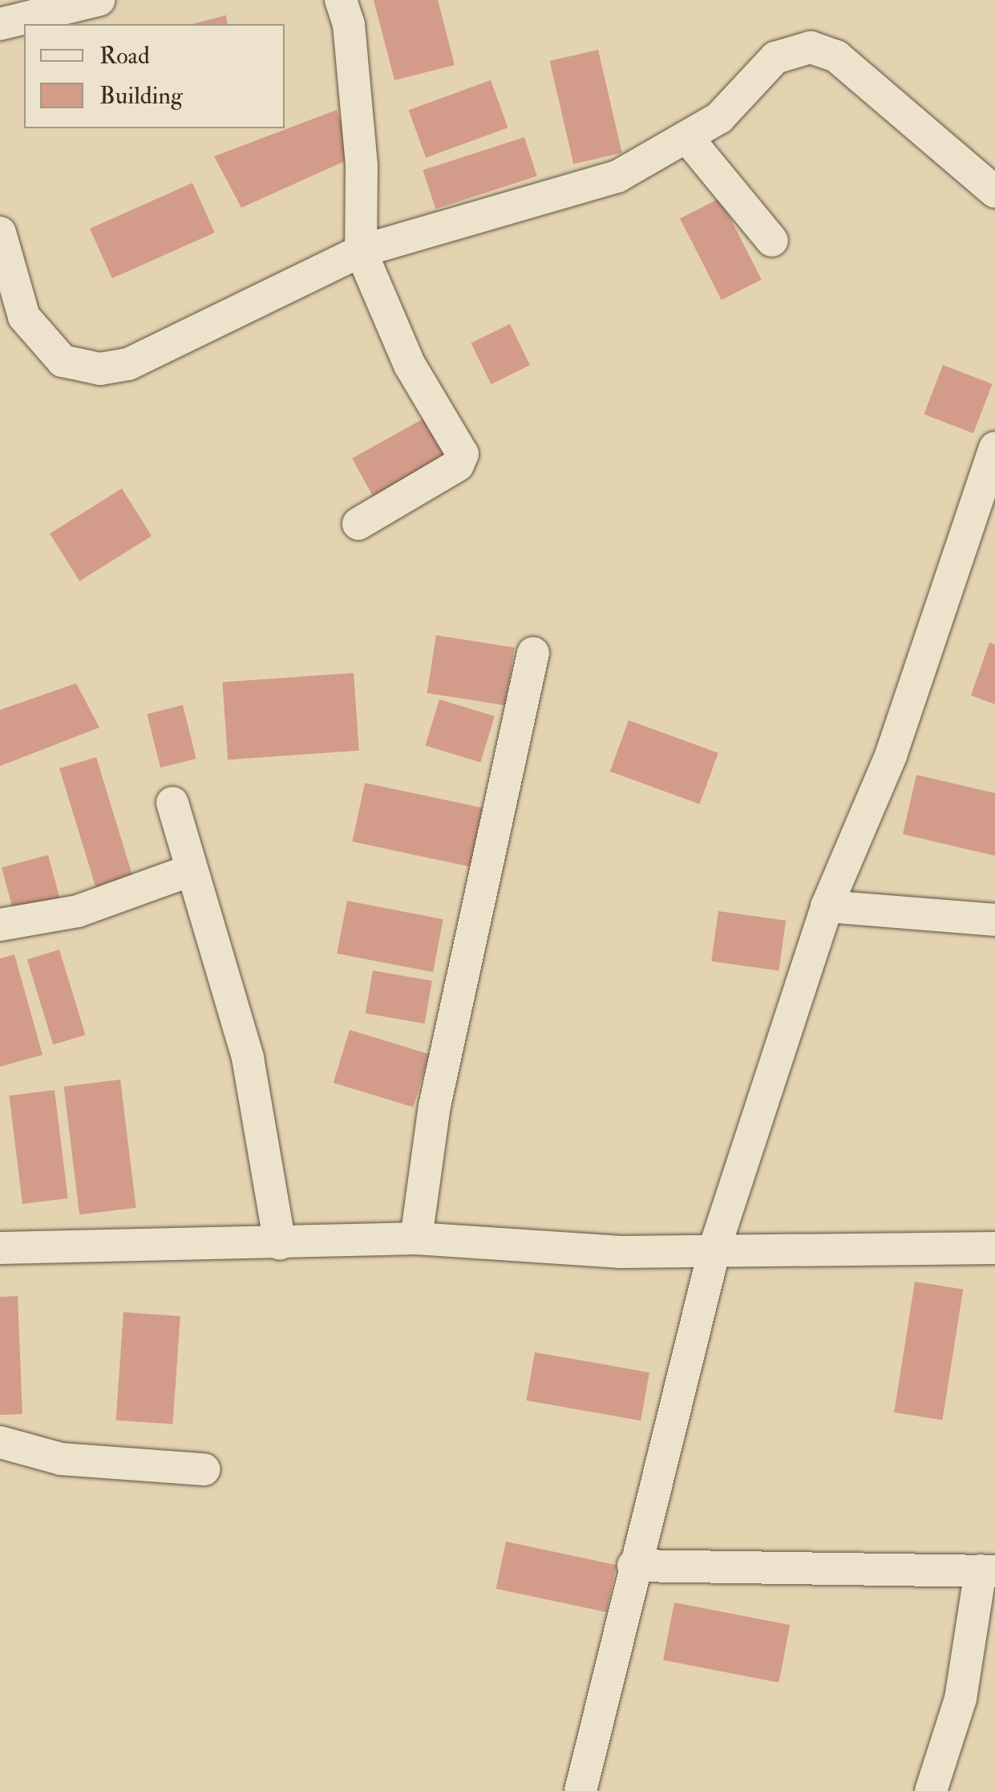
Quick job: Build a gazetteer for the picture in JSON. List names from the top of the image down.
{
  "legend": ["Road", "Building"]
}
